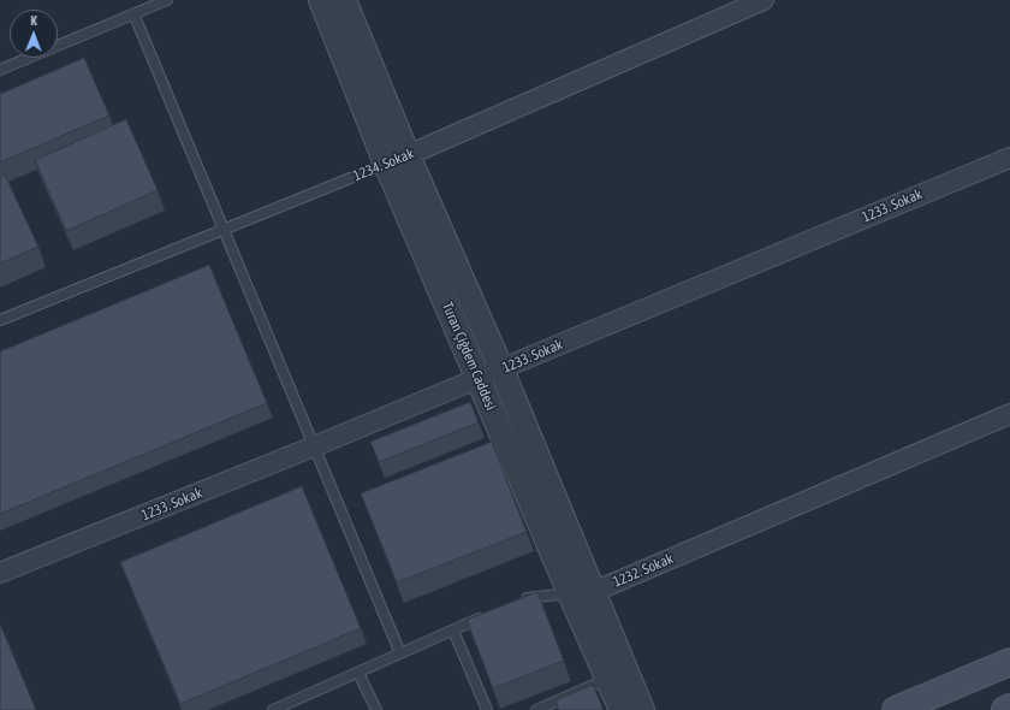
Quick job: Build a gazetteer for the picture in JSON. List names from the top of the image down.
{
  "streets": {
    "street": [
      "1234. Sokak",
      "1233. Sokak",
      "Turan Çiğdem Caddesi",
      "1232. Sokak"
    ]
  },
  "crossings": [
    ["1234. Sokak", "Turan Çiğdem Caddesi"],
    ["1233. Sokak", "Turan Çiğdem Caddesi"],
    ["Turan Çiğdem Caddesi", "1232. Sokak"]
  ],
  "north": "top"
}
